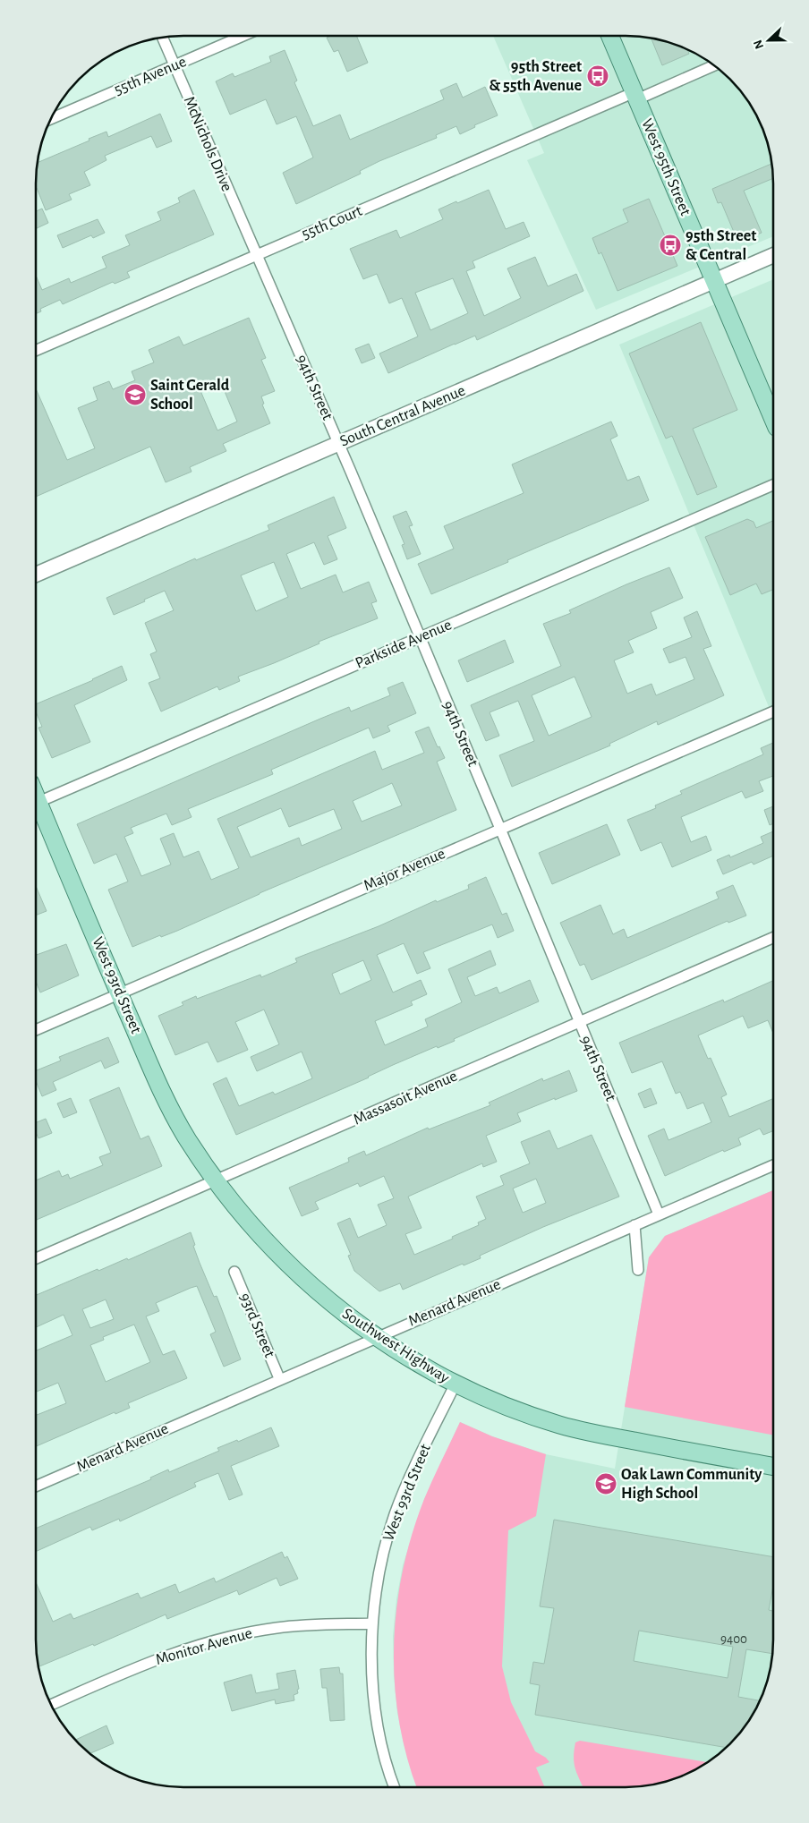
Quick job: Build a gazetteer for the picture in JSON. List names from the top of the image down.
{
  "streets": {
    "main road": ["West 95th Street", "West 93rd Street", "Southwest Highway"],
    "street": [
      "55th Avenue",
      "McNichols Drive",
      "55th Court",
      "94th Street",
      "South Central Avenue",
      "Parkside Avenue",
      "Major Avenue",
      "Massasoit Avenue",
      "Menard Avenue",
      "93rd Street",
      "Monitor Avenue"
    ]
  },
  "crossings": [
    ["55th Avenue", "McNichols Drive"],
    ["McNichols Drive", "55th Court"],
    ["McNichols Drive", "94th Street"],
    ["West 95th Street", "55th Court"],
    ["West 95th Street", "South Central Avenue"],
    ["55th Court", "94th Street"],
    ["94th Street", "South Central Avenue"],
    ["94th Street", "Parkside Avenue"],
    ["94th Street", "Major Avenue"],
    ["94th Street", "Massasoit Avenue"],
    ["94th Street", "Menard Avenue"],
    ["Major Avenue", "West 93rd Street"],
    ["West 93rd Street", "Massasoit Avenue"],
    ["West 93rd Street", "Southwest Highway"],
    ["West 93rd Street", "Monitor Avenue"],
    ["Massasoit Avenue", "Southwest Highway"],
    ["Menard Avenue", "93rd Street"],
    ["Menard Avenue", "Southwest Highway"]
  ],
  "places": {
    "bus stop": ["95th Street & 55th Avenue", "95th Street & Central"],
    "school or university": ["Saint Gerald School", "Oak Lawn Community High School"]
  },
  "house_numbers": ["9400"],
  "north": "left"
}
